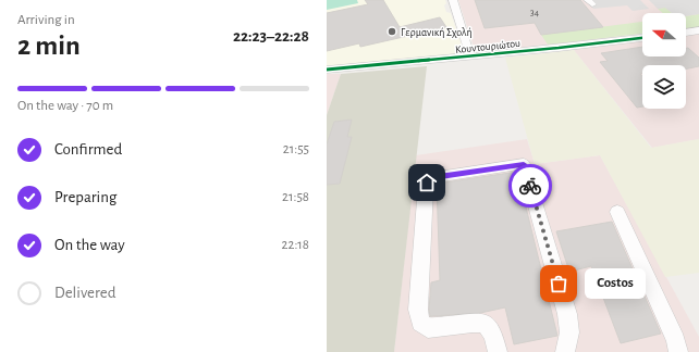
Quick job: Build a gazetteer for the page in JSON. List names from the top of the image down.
{
  "streets": {
    "street": ["Κουντουριώτου"]
  },
  "places": ["Γερμανική Σχολή", "Costos"],
  "house_numbers": ["34"],
  "north": "left",
  "page": {
    "heading": ["2 min", "Arriving in", "22:23–22:28"],
    "bar": "On the way · 70 m",
    "list": [
      ["Confirmed", "21:55"],
      ["Preparing", "21:58"],
      ["On the way", "22:18"],
      "Delivered"
    ],
    "bubble": "Costos"
  }
}
